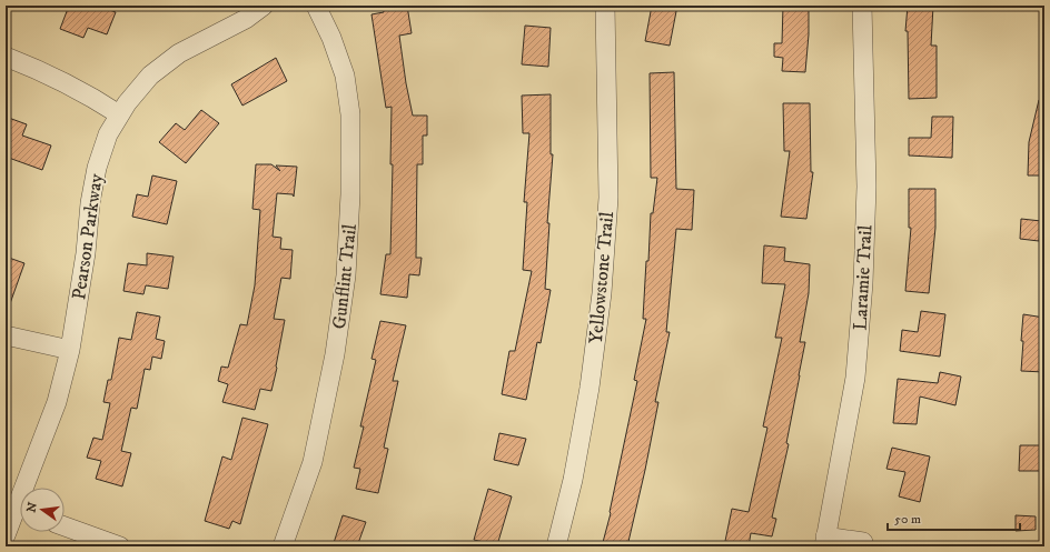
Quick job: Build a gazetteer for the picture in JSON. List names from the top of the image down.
{
  "streets": {
    "street": [
      "Pearson Parkway",
      "Gunflint Trail",
      "Yellowstone Trail",
      "Laramie Trail"
    ]
  },
  "scale_bar": "50 m",
  "north": "left"
}
